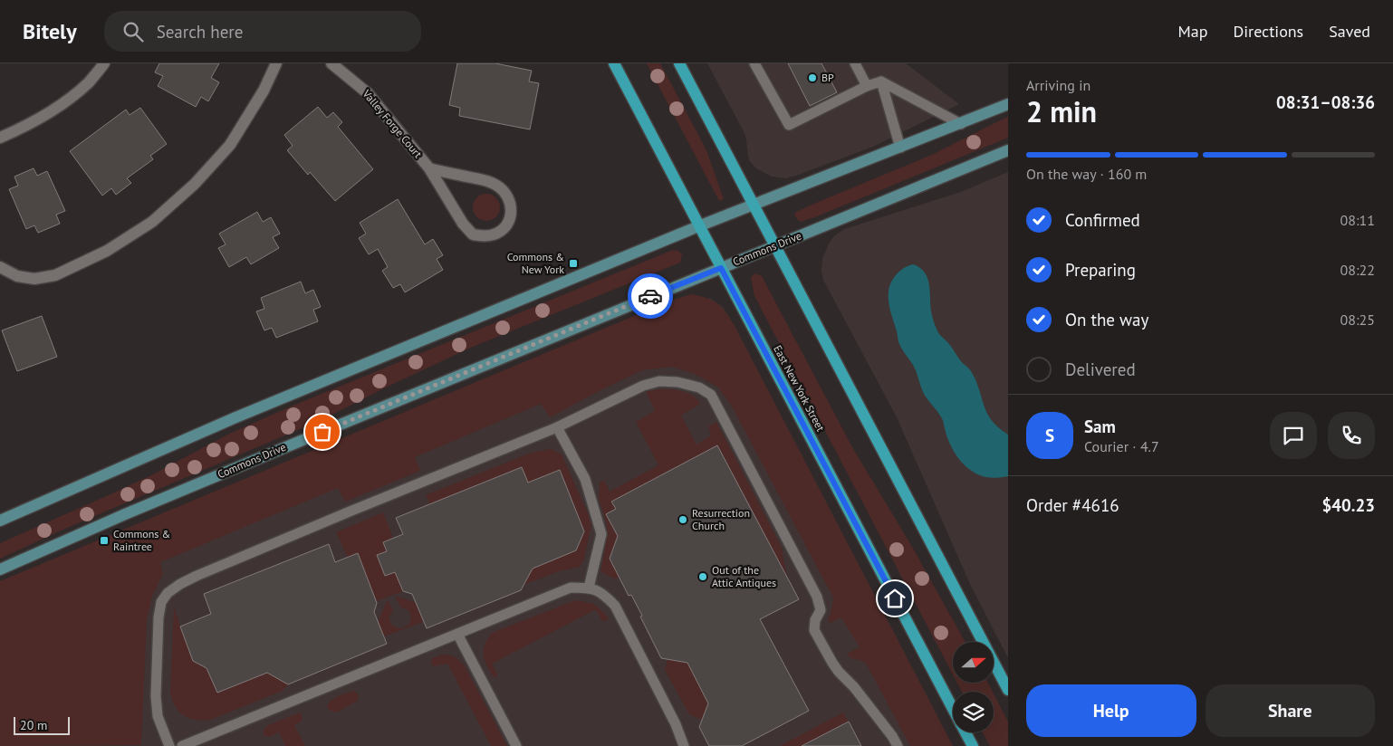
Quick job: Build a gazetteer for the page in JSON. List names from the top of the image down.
{
  "streets": {
    "main road": ["East New York Street"],
    "street": ["Valley Forge Court", "Commons Drive"]
  },
  "crossings": [
    ["Commons Drive", "East New York Street"]
  ],
  "places": {
    "other": ["BP", "Resurrection Church", "Out of the Attic Antiques"],
    "transit": ["Commons & New York", "Commons & Raintree"]
  },
  "scale_bar": "20 m",
  "north": "right",
  "page": {
    "header": "Bitely",
    "search": "Search here",
    "nav": ["Map", "Directions", "Saved"],
    "heading": ["2 min", "Arriving in", "08:31–08:36"],
    "panel": [
      "Sam",
      "Courier · 4.7",
      "Order #4616",
      "$40.23"
    ],
    "bar": "On the way · 160 m",
    "list": [
      ["Confirmed", "08:11"],
      ["Preparing", "08:22"],
      ["On the way", "08:25"],
      "Delivered"
    ],
    "round": "S",
    "buttons": ["Help", "Share"],
    "scale": "20 m"
  }
}
